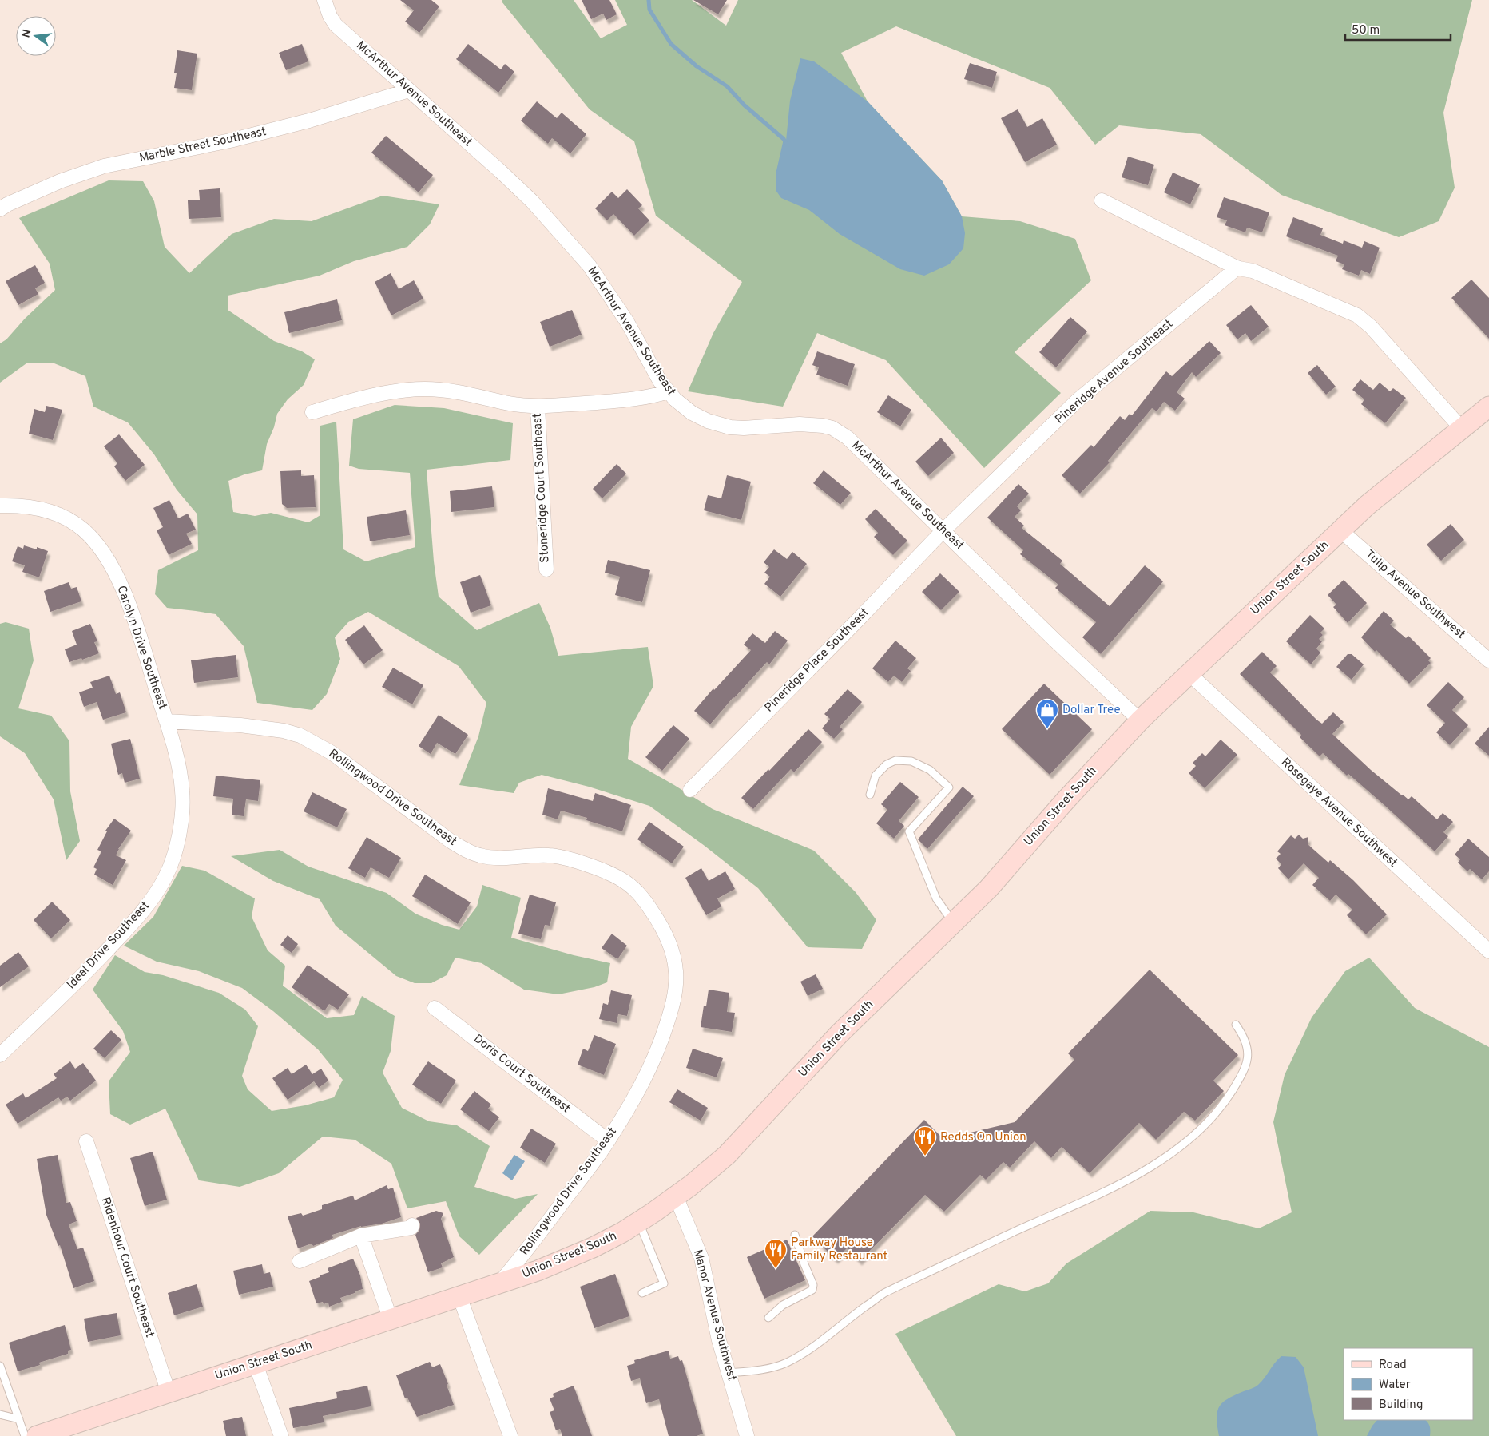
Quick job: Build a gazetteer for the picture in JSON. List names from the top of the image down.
{
  "streets": {
    "main road": ["Union Street South"],
    "street": [
      "McArthur Avenue Southeast",
      "Marble Street Southeast",
      "Pineridge Avenue Southeast",
      "Stoneridge Court Southeast",
      "Tulip Avenue Southwest",
      "Carolyn Drive Southeast",
      "Pineridge Place Southeast",
      "Rollingwood Drive Southeast",
      "Rosegaye Avenue Southwest",
      "Ideal Drive Southeast",
      "Doris Court Southeast",
      "Ridenhour Court Southeast",
      "Manor Avenue Southwest"
    ]
  },
  "crossings": [
    ["McArthur Avenue Southeast", "Marble Street Southeast"],
    ["McArthur Avenue Southeast", "Pineridge Avenue Southeast"],
    ["McArthur Avenue Southeast", "Union Street South"],
    ["McArthur Avenue Southeast", "Pineridge Place Southeast"],
    ["Pineridge Avenue Southeast", "Pineridge Place Southeast"],
    ["Union Street South", "Tulip Avenue Southwest"],
    ["Union Street South", "Rollingwood Drive Southeast"],
    ["Union Street South", "Rosegaye Avenue Southwest"],
    ["Union Street South", "Ridenhour Court Southeast"],
    ["Union Street South", "Manor Avenue Southwest"],
    ["Carolyn Drive Southeast", "Rollingwood Drive Southeast"],
    ["Carolyn Drive Southeast", "Ideal Drive Southeast"],
    ["Rollingwood Drive Southeast", "Ideal Drive Southeast"],
    ["Rollingwood Drive Southeast", "Doris Court Southeast"]
  ],
  "places": {
    "shop": ["Dollar Tree"],
    "restaurant": ["Redds On Union", "Parkway House Family Restaurant"]
  },
  "legend": ["Road", "Water", "Building"],
  "scale_bar": "50 m",
  "north": "left"
}
